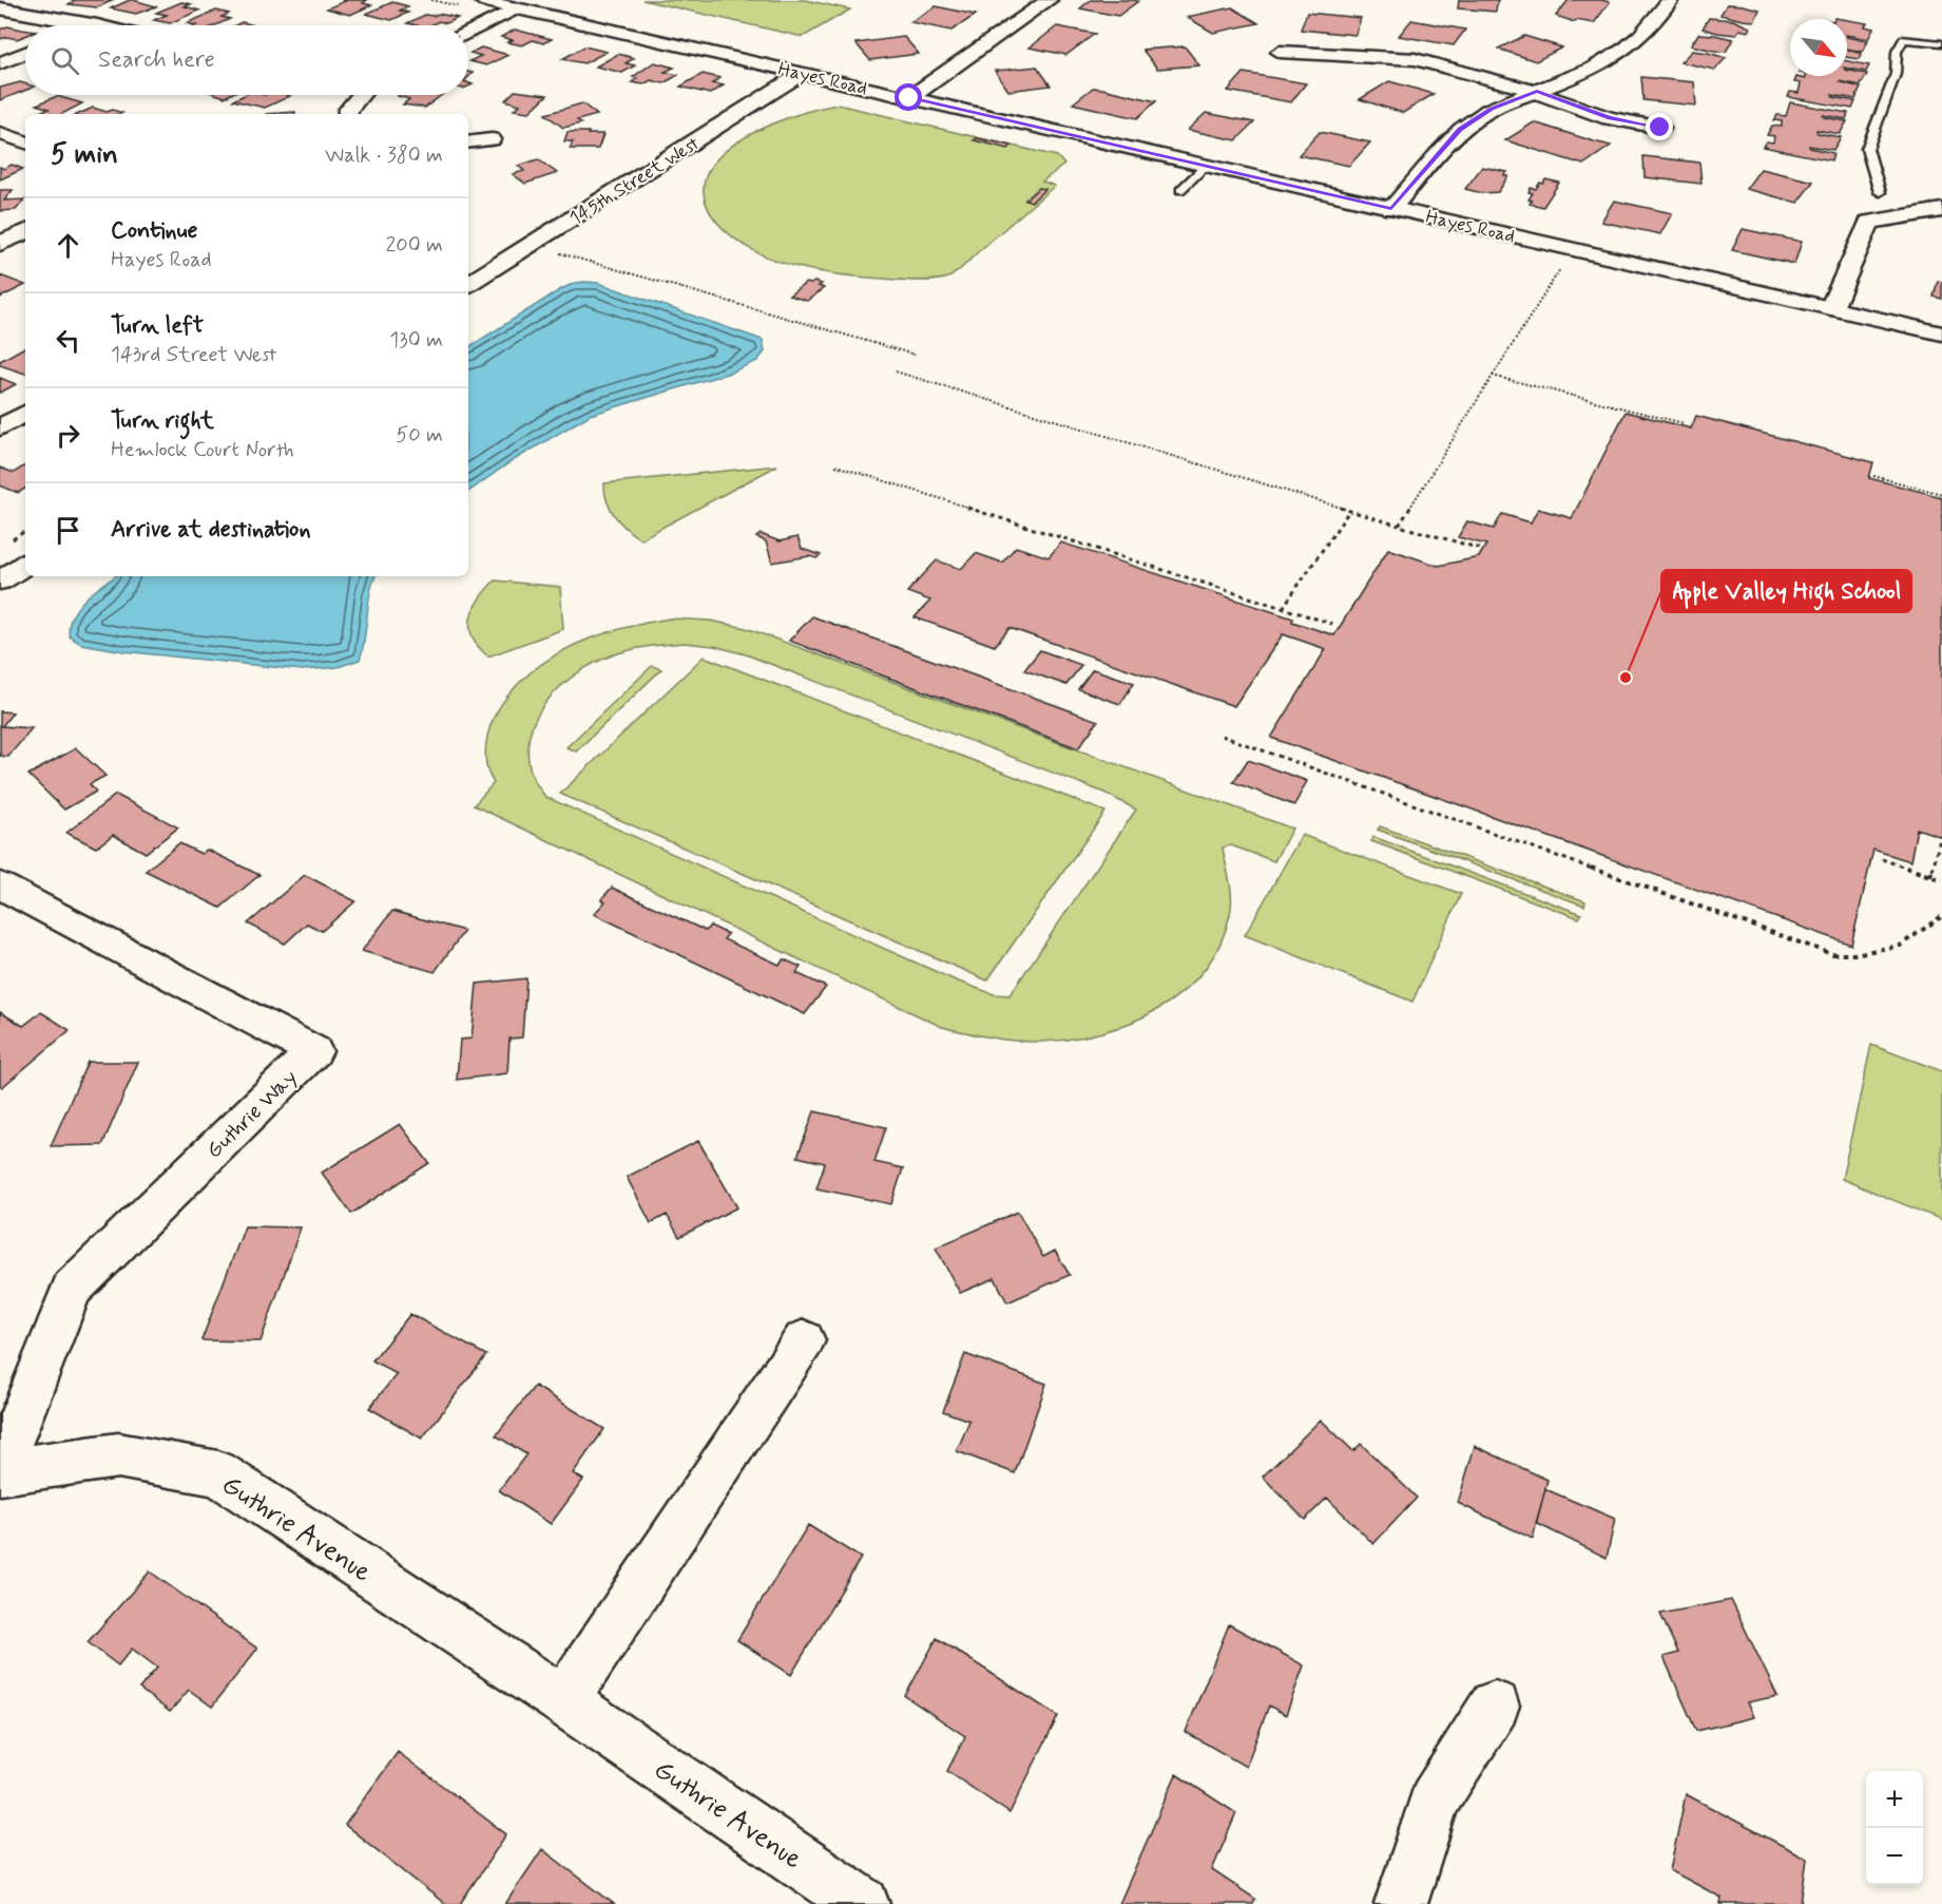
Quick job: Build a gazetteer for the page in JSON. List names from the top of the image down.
{
  "streets": {
    "street": [
      "Hayes Road",
      "145th Street West",
      "Guthrie Way",
      "Guthrie Avenue"
    ]
  },
  "crossings": [
    ["Hayes Road", "145th Street West"],
    ["Guthrie Way", "Guthrie Avenue"]
  ],
  "places": ["Apple Valley High School"],
  "north": "bottom right",
  "page": {
    "search": "Search here",
    "heading": ["5 min", "Walk · 380 m"],
    "list": [
      ["Continue", "Hayes Road", "200 m"],
      ["Turn left", "143rd Street West", "130 m"],
      ["Turn right", "Hemlock Court North", "50 m"],
      "Arrive at destination"
    ],
    "map_buttons": ["+", "−"]
  }
}
